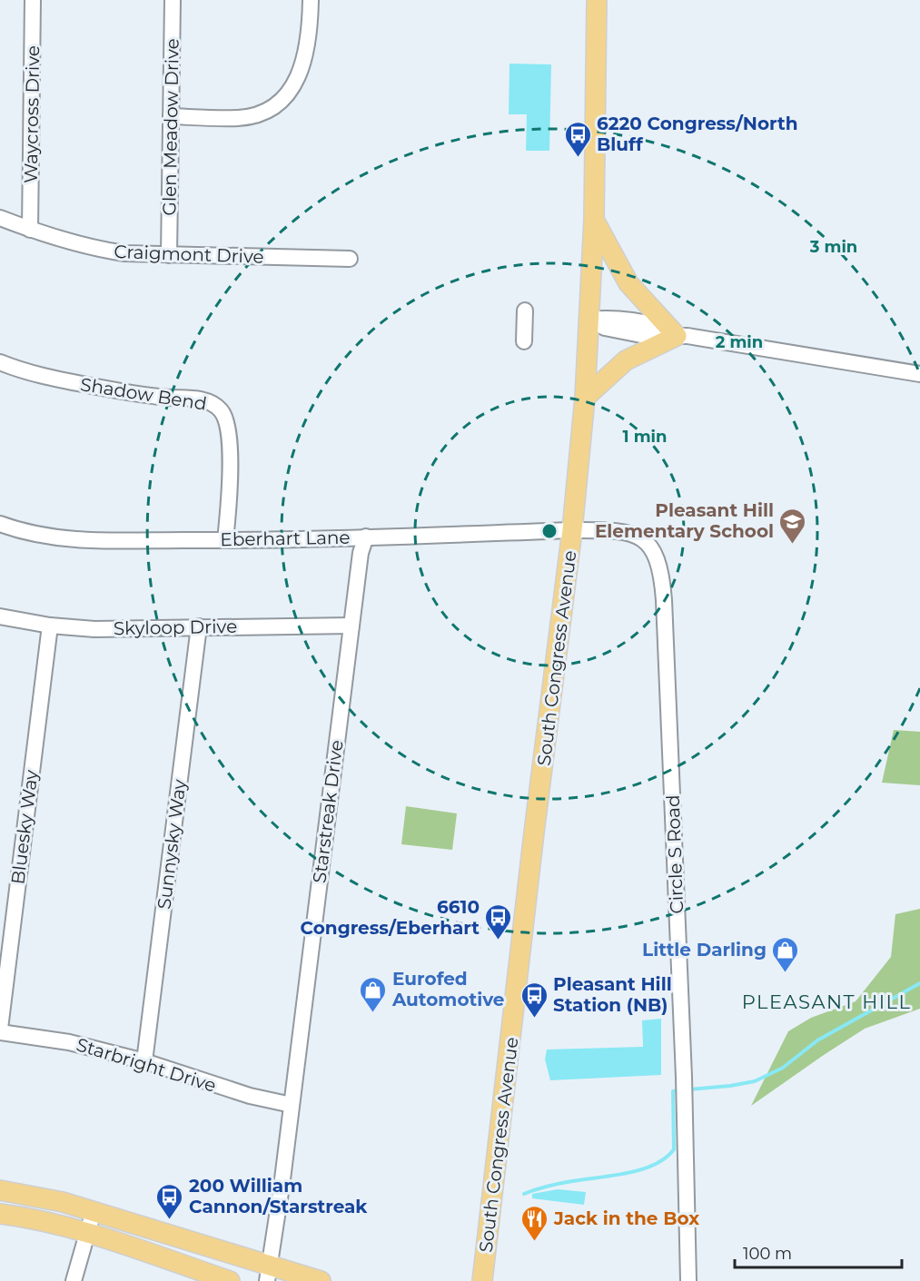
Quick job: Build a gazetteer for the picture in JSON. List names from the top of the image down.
{
  "streets": {
    "main road": ["South Congress Avenue"],
    "street": [
      "Waycross Drive",
      "Glen Meadow Drive",
      "Craigmont Drive",
      "Shadow Bend",
      "Eberhart Lane",
      "Skyloop Drive",
      "Starstreak Drive",
      "Bluesky Way",
      "Sunnysky Way",
      "Circle S Road",
      "Starbright Drive"
    ]
  },
  "crossings": [
    ["Waycross Drive", "Craigmont Drive"],
    ["Glen Meadow Drive", "Craigmont Drive"],
    ["Shadow Bend", "Eberhart Lane"],
    ["Eberhart Lane", "South Congress Avenue"],
    ["Eberhart Lane", "Starstreak Drive"],
    ["Eberhart Lane", "Circle S Road"],
    ["Skyloop Drive", "Starstreak Drive"],
    ["Skyloop Drive", "Bluesky Way"],
    ["Skyloop Drive", "Sunnysky Way"],
    ["South Congress Avenue", "Circle S Road"],
    ["Starstreak Drive", "Starbright Drive"],
    ["Bluesky Way", "Starbright Drive"],
    ["Sunnysky Way", "Starbright Drive"]
  ],
  "districts": ["PLEASANT HILL"],
  "places": {
    "bus stop": [
      "6220 Congress/North Bluff",
      "6610 Congress/Eberhart",
      "Pleasant Hill Station (NB)",
      "200 William Cannon/Starstreak"
    ],
    "school or university": ["Pleasant Hill Elementary School"],
    "shop": ["Little Darling", "Eurofed Automotive"],
    "restaurant": ["Jack in the Box"]
  },
  "scale_bar": "100 m",
  "rings": ["3 min", "2 min", "1 min"]
}
